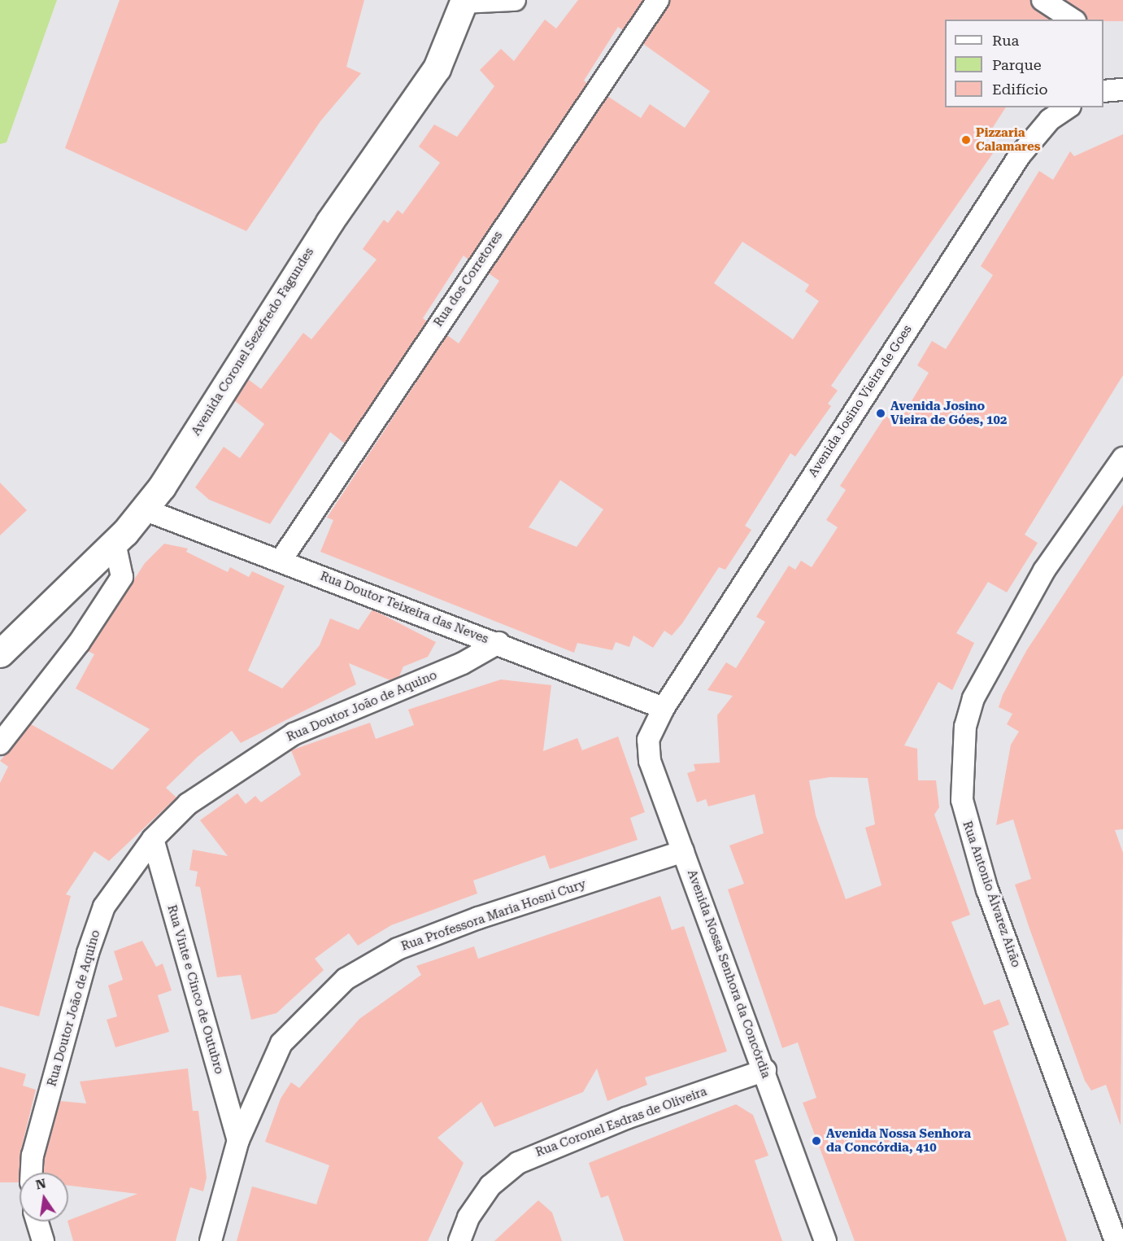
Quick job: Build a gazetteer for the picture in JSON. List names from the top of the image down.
{
  "streets": {
    "main road": ["Avenida Coronel Sezefredo Fagundes"],
    "street": [
      "Rua dos Corretores",
      "Avenida Josino Vieira de Goes",
      "Rua Doutor Teixeira das Neves",
      "Rua Doutor João de Aquino",
      "Rua Antonio Álvarez Airão",
      "Rua Professora Maria Hosni Cury",
      "Avenida Nossa Senhora da Concórdia",
      "Rua Vinte e Cinco de Outubro",
      "Rua Coronel Esdras de Oliveira"
    ]
  },
  "crossings": [
    ["Rua dos Corretores", "Rua Doutor Teixeira das Neves"],
    ["Avenida Coronel Sezefredo Fagundes", "Rua Doutor Teixeira das Neves"],
    ["Avenida Josino Vieira de Goes", "Rua Doutor Teixeira das Neves"],
    ["Avenida Josino Vieira de Goes", "Avenida Nossa Senhora da Concórdia"],
    ["Rua Doutor Teixeira das Neves", "Rua Doutor João de Aquino"],
    ["Rua Doutor Teixeira das Neves", "Avenida Nossa Senhora da Concórdia"],
    ["Rua Doutor João de Aquino", "Rua Vinte e Cinco de Outubro"],
    ["Rua Professora Maria Hosni Cury", "Avenida Nossa Senhora da Concórdia"],
    ["Rua Professora Maria Hosni Cury", "Rua Vinte e Cinco de Outubro"],
    ["Avenida Nossa Senhora da Concórdia", "Rua Coronel Esdras de Oliveira"]
  ],
  "places": ["Pizzaria Calamares", "Avenida Josino Vieira de Góes, 102", "Avenida Nossa Senhora da Concórdia, 410"],
  "legend": ["Rua", "Parque", "Edifício"],
  "north": "top"
}
